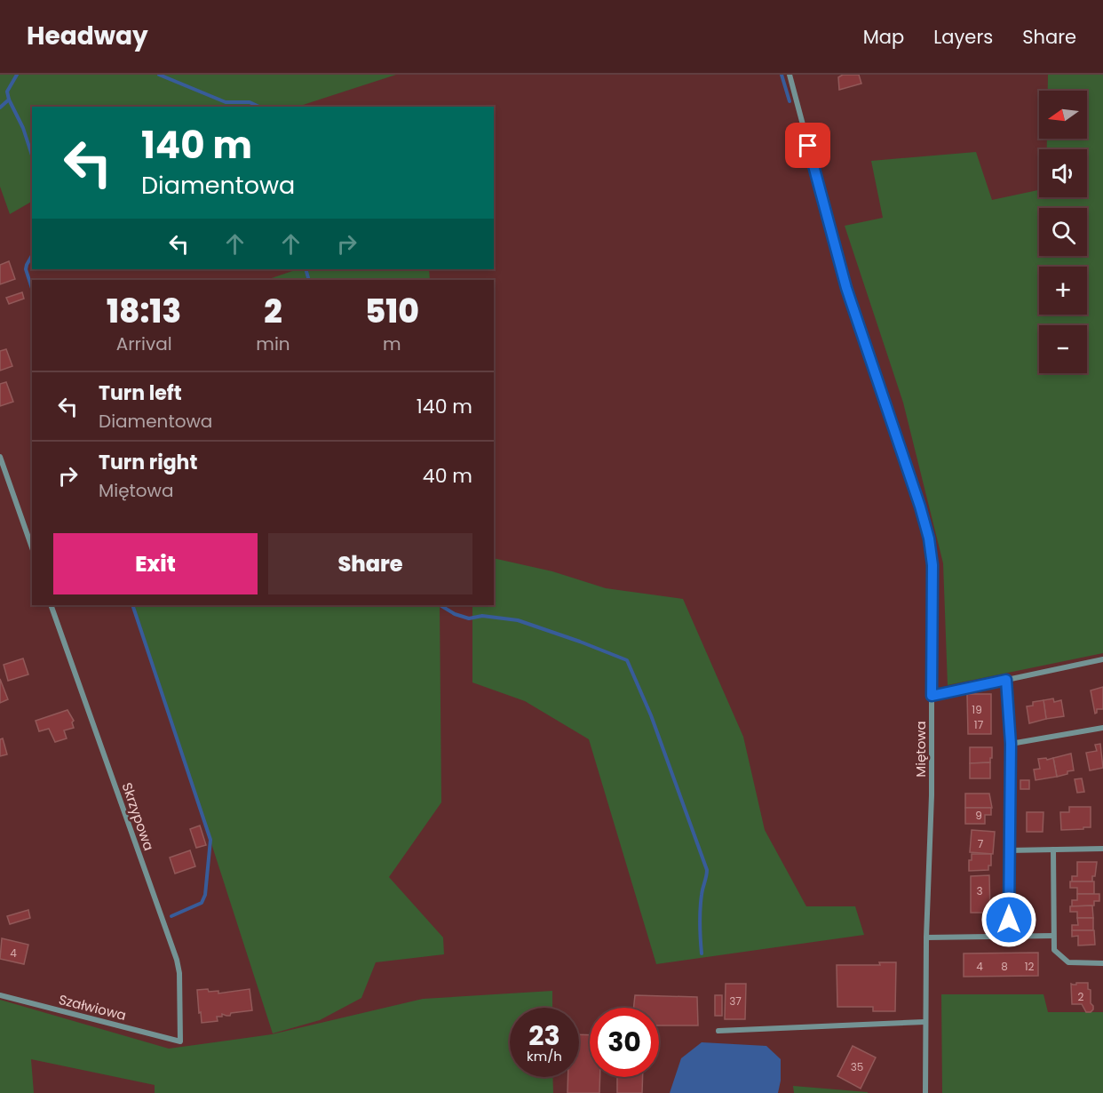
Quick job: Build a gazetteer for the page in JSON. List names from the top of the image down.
{
  "streets": {
    "street": ["Miętowa", "Skrzypowa", "Szałwiowa"]
  },
  "crossings": [
    ["Skrzypowa", "Szałwiowa"]
  ],
  "house_numbers": [
    "19",
    "17",
    "9",
    "7",
    "3",
    "4",
    "4",
    "8",
    "12",
    "2",
    "37",
    "35"
  ],
  "north": "left",
  "page": {
    "header": "Headway",
    "nav": ["Map", "Layers", "Share"],
    "map_buttons": ["+", "−"],
    "turn": ["140 m", "Diamentowa"],
    "eta": [
      "18:13",
      "Arrival",
      "2",
      "min",
      "510",
      "m"
    ],
    "list": [
      {
        "name": "Turn left",
        "note": "Diamentowa",
        "value": "140 m"
      },
      {
        "name": "Turn right",
        "note": "Miętowa",
        "value": "40 m"
      }
    ],
    "buttons": ["Exit", "Share"],
    "speed": "23 km/h",
    "limit": "30"
  }
}
